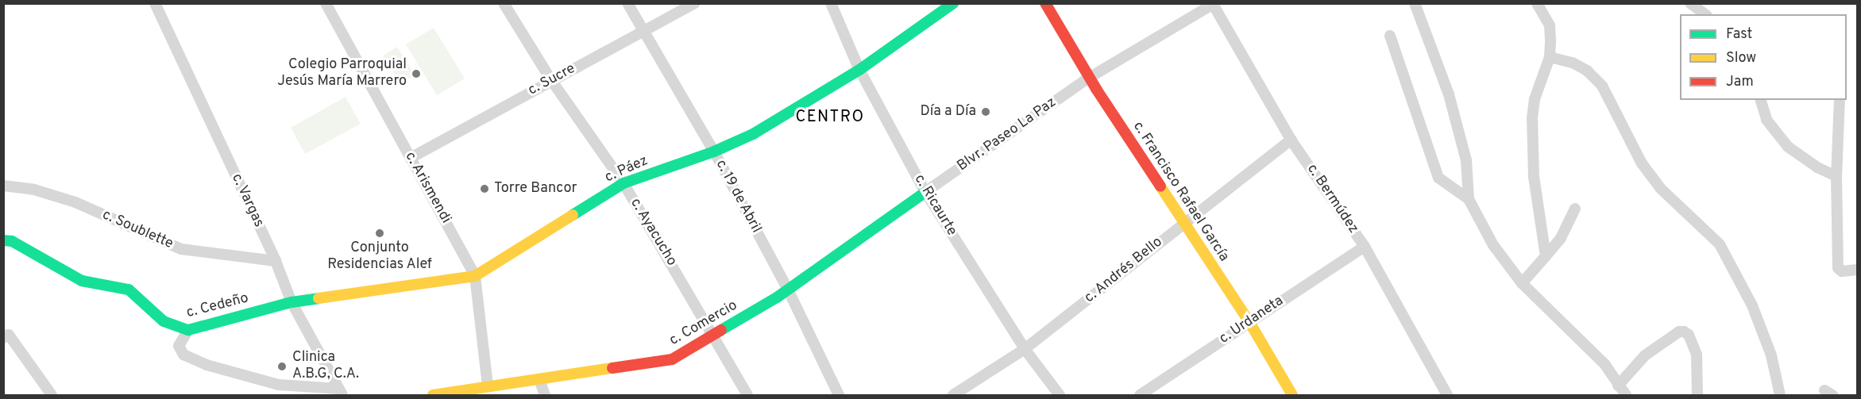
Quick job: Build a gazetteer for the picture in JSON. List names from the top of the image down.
{
  "streets": {
    "street": [
      "c. Sucre",
      "Blvr. Paseo La Paz",
      "c. Páez",
      "c. Arismendi",
      "c. Francisco Rafael García",
      "c. 19 de Abril",
      "c. Bermúdez",
      "c. Vargas",
      "c. Ricaurte",
      "c. Soublette",
      "c. Ayacucho",
      "c. Andrés Bello",
      "c. Cedeño",
      "c. Urdaneta",
      "c. Comercio"
    ]
  },
  "crossings": [
    ["c. Sucre", "c. Arismendi"],
    ["c. Sucre", "c. 19 de Abril"],
    ["c. Sucre", "c. Ayacucho"],
    ["Blvr. Paseo La Paz", "c. Francisco Rafael García"],
    ["Blvr. Paseo La Paz", "c. Ricaurte"],
    ["Blvr. Paseo La Paz", "c. Comercio"],
    ["c. Páez", "c. Arismendi"],
    ["c. Páez", "c. 19 de Abril"],
    ["c. Páez", "c. Vargas"],
    ["c. Páez", "c. Ricaurte"],
    ["c. Páez", "c. Ayacucho"],
    ["c. Páez", "c. Cedeño"],
    ["c. Arismendi", "c. Comercio"],
    ["c. Francisco Rafael García", "c. Andrés Bello"],
    ["c. Francisco Rafael García", "c. Urdaneta"],
    ["c. 19 de Abril", "c. Comercio"],
    ["c. Bermúdez", "c. Andrés Bello"],
    ["c. Bermúdez", "c. Urdaneta"],
    ["c. Vargas", "c. Soublette"],
    ["c. Vargas", "c. Cedeño"],
    ["c. Ricaurte", "c. Andrés Bello"],
    ["c. Ricaurte", "c. Comercio"],
    ["c. Ayacucho", "c. Comercio"]
  ],
  "districts": ["CENTRO"],
  "places": [
    "Colegio Parroquial Jesús María Marrero",
    "Día a Día",
    "Torre Bancor",
    "Conjunto Residencias Alef",
    "Clinica A.B.G, C.A."
  ],
  "legend": ["Fast", "Slow", "Jam"]
}
